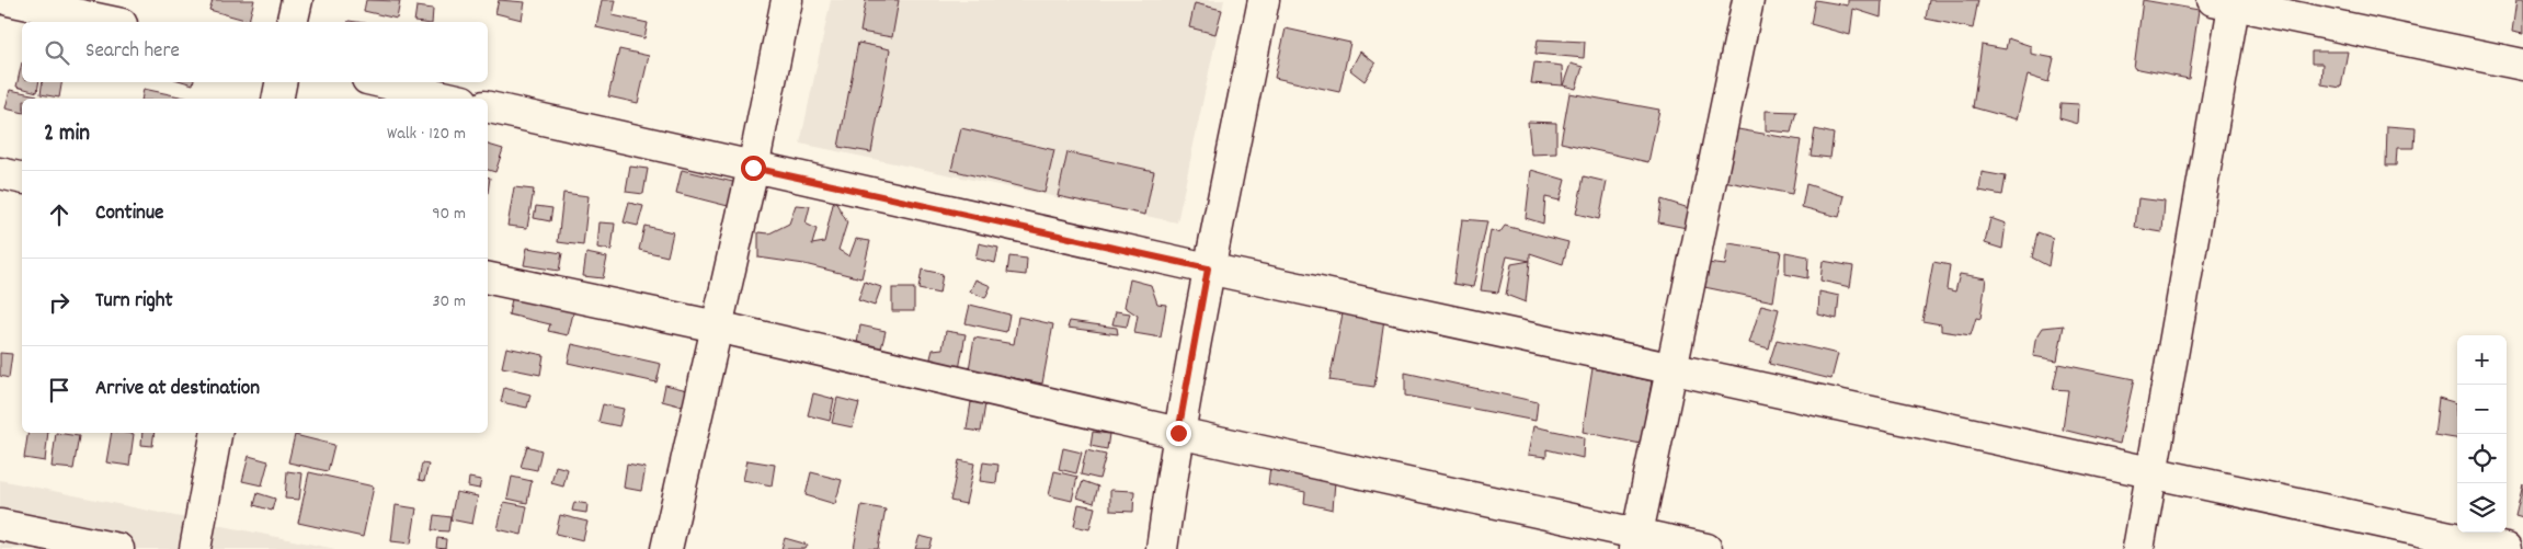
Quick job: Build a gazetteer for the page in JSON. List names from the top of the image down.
{
  "page": {
    "search": "Search here",
    "heading": ["2 min", "Walk · 120 m"],
    "list": [
      ["Continue", "90 m"],
      ["Turn right", "30 m"],
      "Arrive at destination"
    ],
    "map_buttons": ["+", "−"]
  }
}
